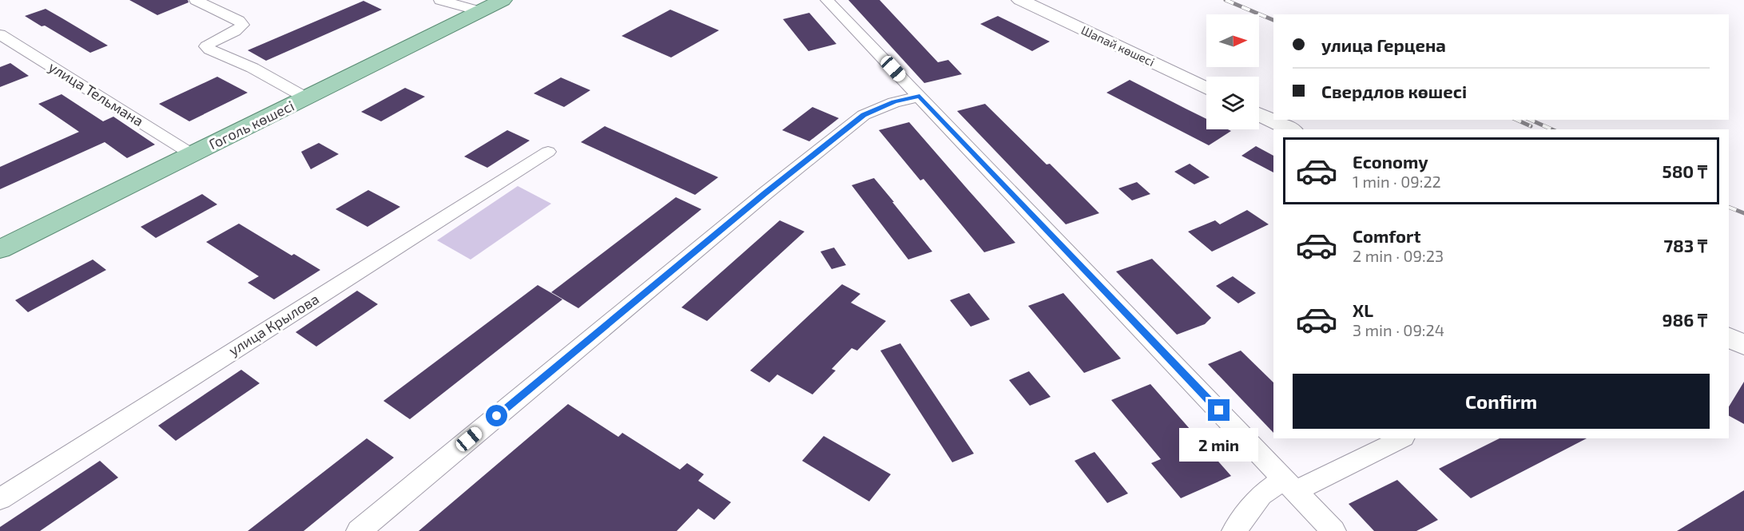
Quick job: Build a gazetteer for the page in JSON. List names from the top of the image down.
{
  "streets": {
    "main road": ["Гоголь көшесі"],
    "street": ["Шапай көшесі", "улица Тельмана", "улица Крылова"]
  },
  "crossings": [
    ["улица Тельмана", "Гоголь көшесі"]
  ],
  "north": "right",
  "page": {
    "banner": ["улица Герцена", "Свердлов көшесі"],
    "list": [
      {
        "name": "Economy",
        "note": "1 min · 09:22",
        "value": "580 ₸"
      },
      {
        "name": "Comfort",
        "note": "2 min · 09:23",
        "value": "783 ₸"
      },
      {
        "name": "XL",
        "note": "3 min · 09:24",
        "value": "986 ₸"
      }
    ],
    "buttons": "Confirm",
    "bubble": "2 min"
  }
}
